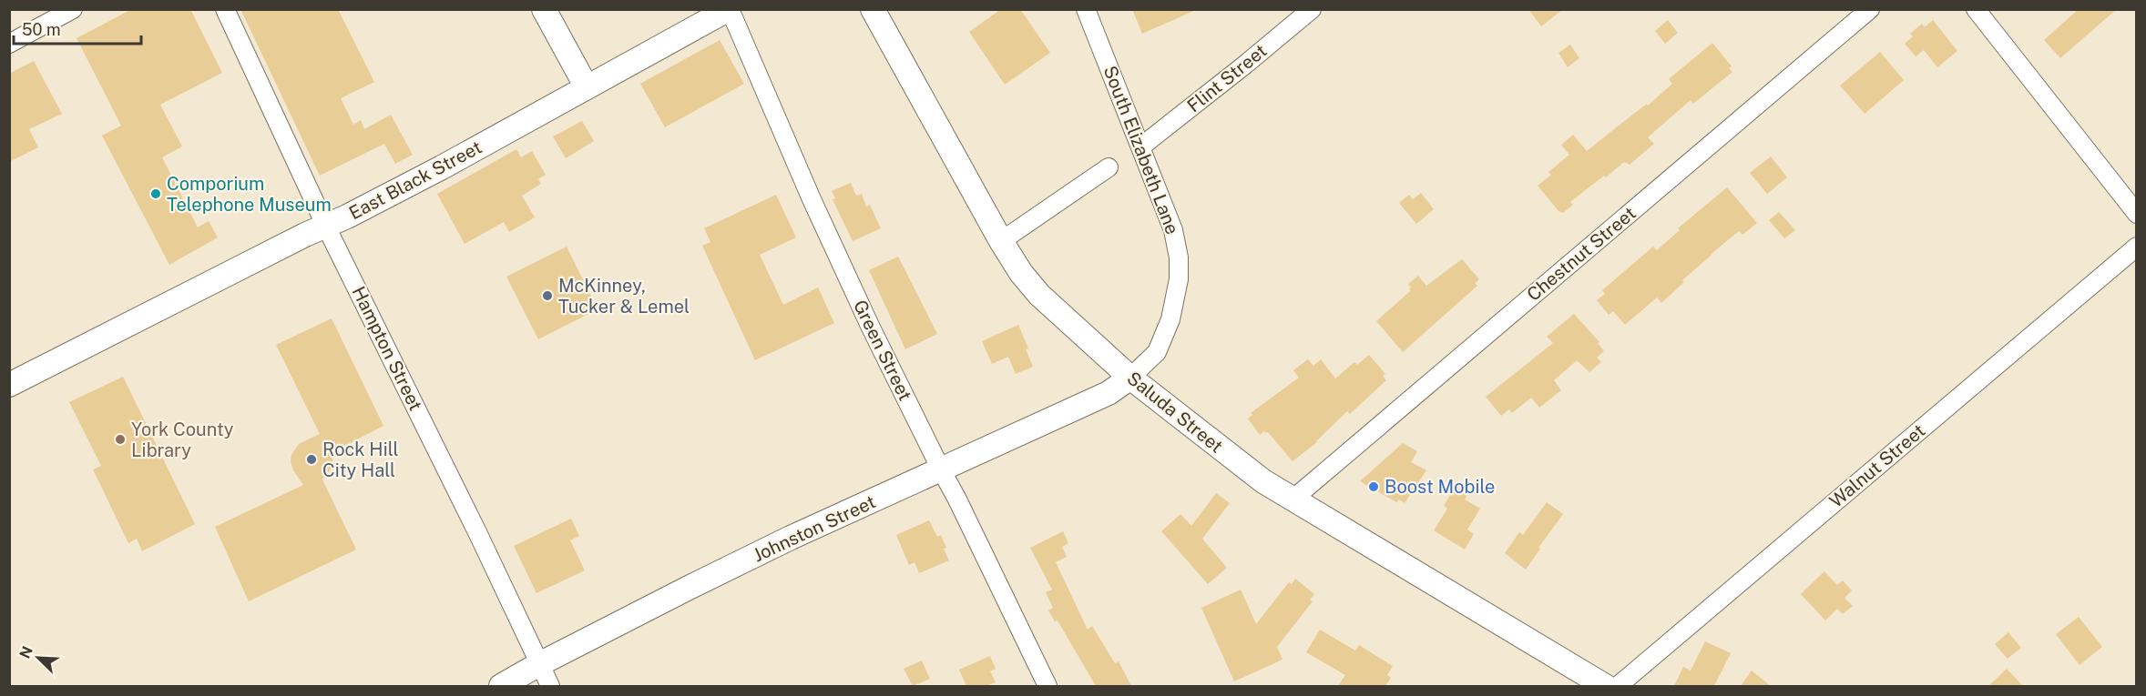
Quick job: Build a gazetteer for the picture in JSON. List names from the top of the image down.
{
  "streets": {
    "main road": ["East Black Street", "Saluda Street", "Johnston Street"],
    "street": [
      "Flint Street",
      "South Elizabeth Lane",
      "Chestnut Street",
      "Hampton Street",
      "Green Street",
      "Walnut Street"
    ]
  },
  "crossings": [
    ["Flint Street", "South Elizabeth Lane"],
    ["South Elizabeth Lane", "Saluda Street"],
    ["South Elizabeth Lane", "Johnston Street"],
    ["East Black Street", "Hampton Street"],
    ["East Black Street", "Green Street"],
    ["Chestnut Street", "Saluda Street"],
    ["Hampton Street", "Johnston Street"],
    ["Green Street", "Johnston Street"],
    ["Saluda Street", "Johnston Street"]
  ],
  "places": [
    "Comporium Telephone Museum",
    "McKinney, Tucker & Lemel",
    "York County Library",
    "Rock Hill City Hall",
    "Boost Mobile"
  ],
  "scale_bar": "50 m",
  "north": "top left"
}
